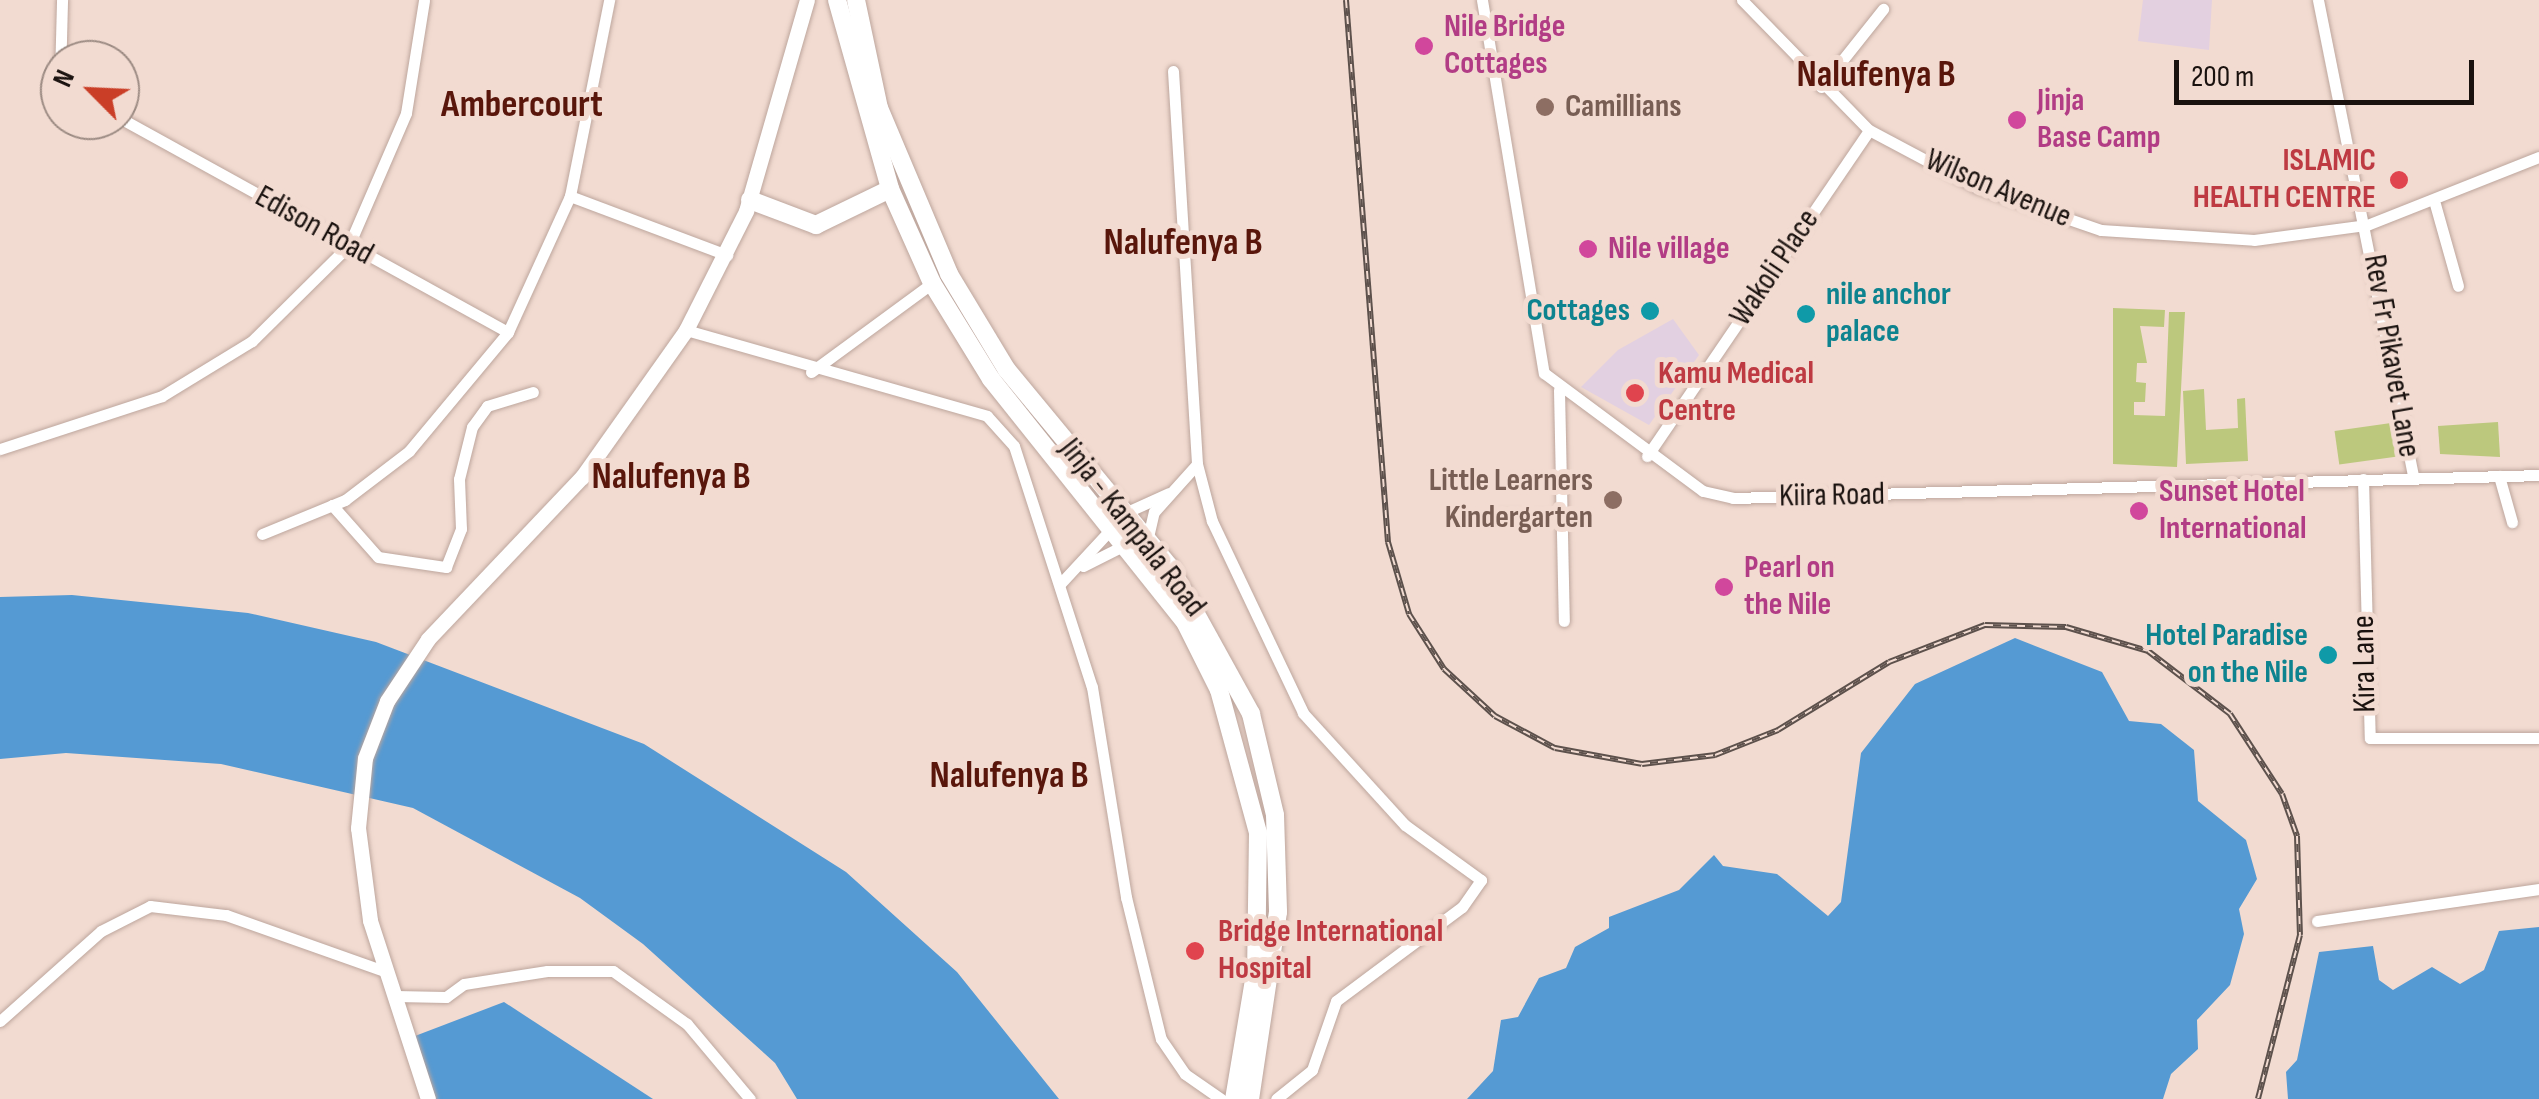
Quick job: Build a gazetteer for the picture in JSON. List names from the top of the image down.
{
  "streets": {
    "highway": ["Jinja - Kampala Road"],
    "street": [
      "Wilson Avenue",
      "Edison Road",
      "Wakoli Place",
      "Rev Fr Pikavet Lane",
      "Kiira Road",
      "Kira Lane"
    ]
  },
  "crossings": [
    ["Wilson Avenue", "Wakoli Place"],
    ["Wilson Avenue", "Rev Fr Pikavet Lane"],
    ["Wakoli Place", "Kiira Road"],
    ["Rev Fr Pikavet Lane", "Kiira Road"],
    ["Kiira Road", "Kira Lane"]
  ],
  "districts": [
    "Nalufenya B",
    "Ambercourt",
    "Nalufenya B",
    "Nalufenya B",
    "Nalufenya B"
  ],
  "places": [
    "Nile Bridge Cottages",
    "Camillians",
    "Jinja Base Camp",
    "ISLAMIC HEALTH CENTRE",
    "Nile village",
    "Cottages",
    "nile anchor palace",
    "Kamu Medical Centre",
    "Little Learners Kindergarten",
    "Sunset Hotel International",
    "Pearl on the Nile",
    "Hotel Paradise on the Nile",
    "Bridge International Hospital"
  ],
  "scale_bar": "200 m",
  "north": "top left"
}
